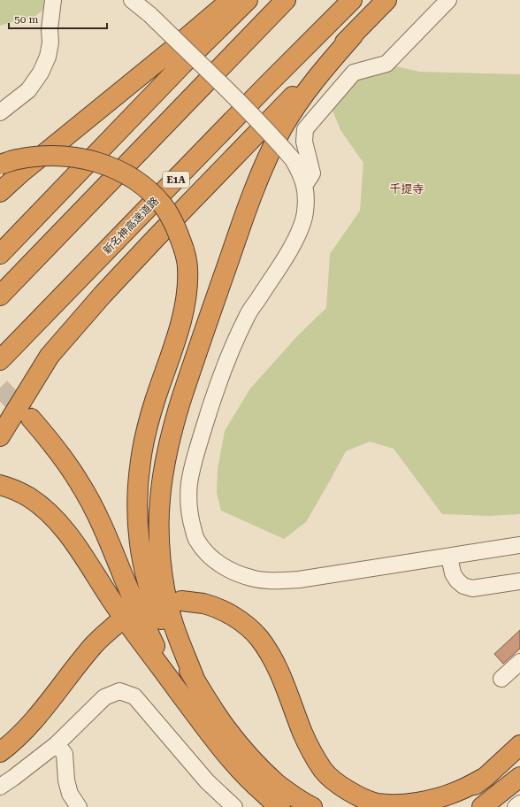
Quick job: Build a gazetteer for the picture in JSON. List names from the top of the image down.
{
  "streets": {
    "highway": ["E1A", "新名神高速道路"]
  },
  "districts": ["千提寺"],
  "scale_bar": "50 m"
}
